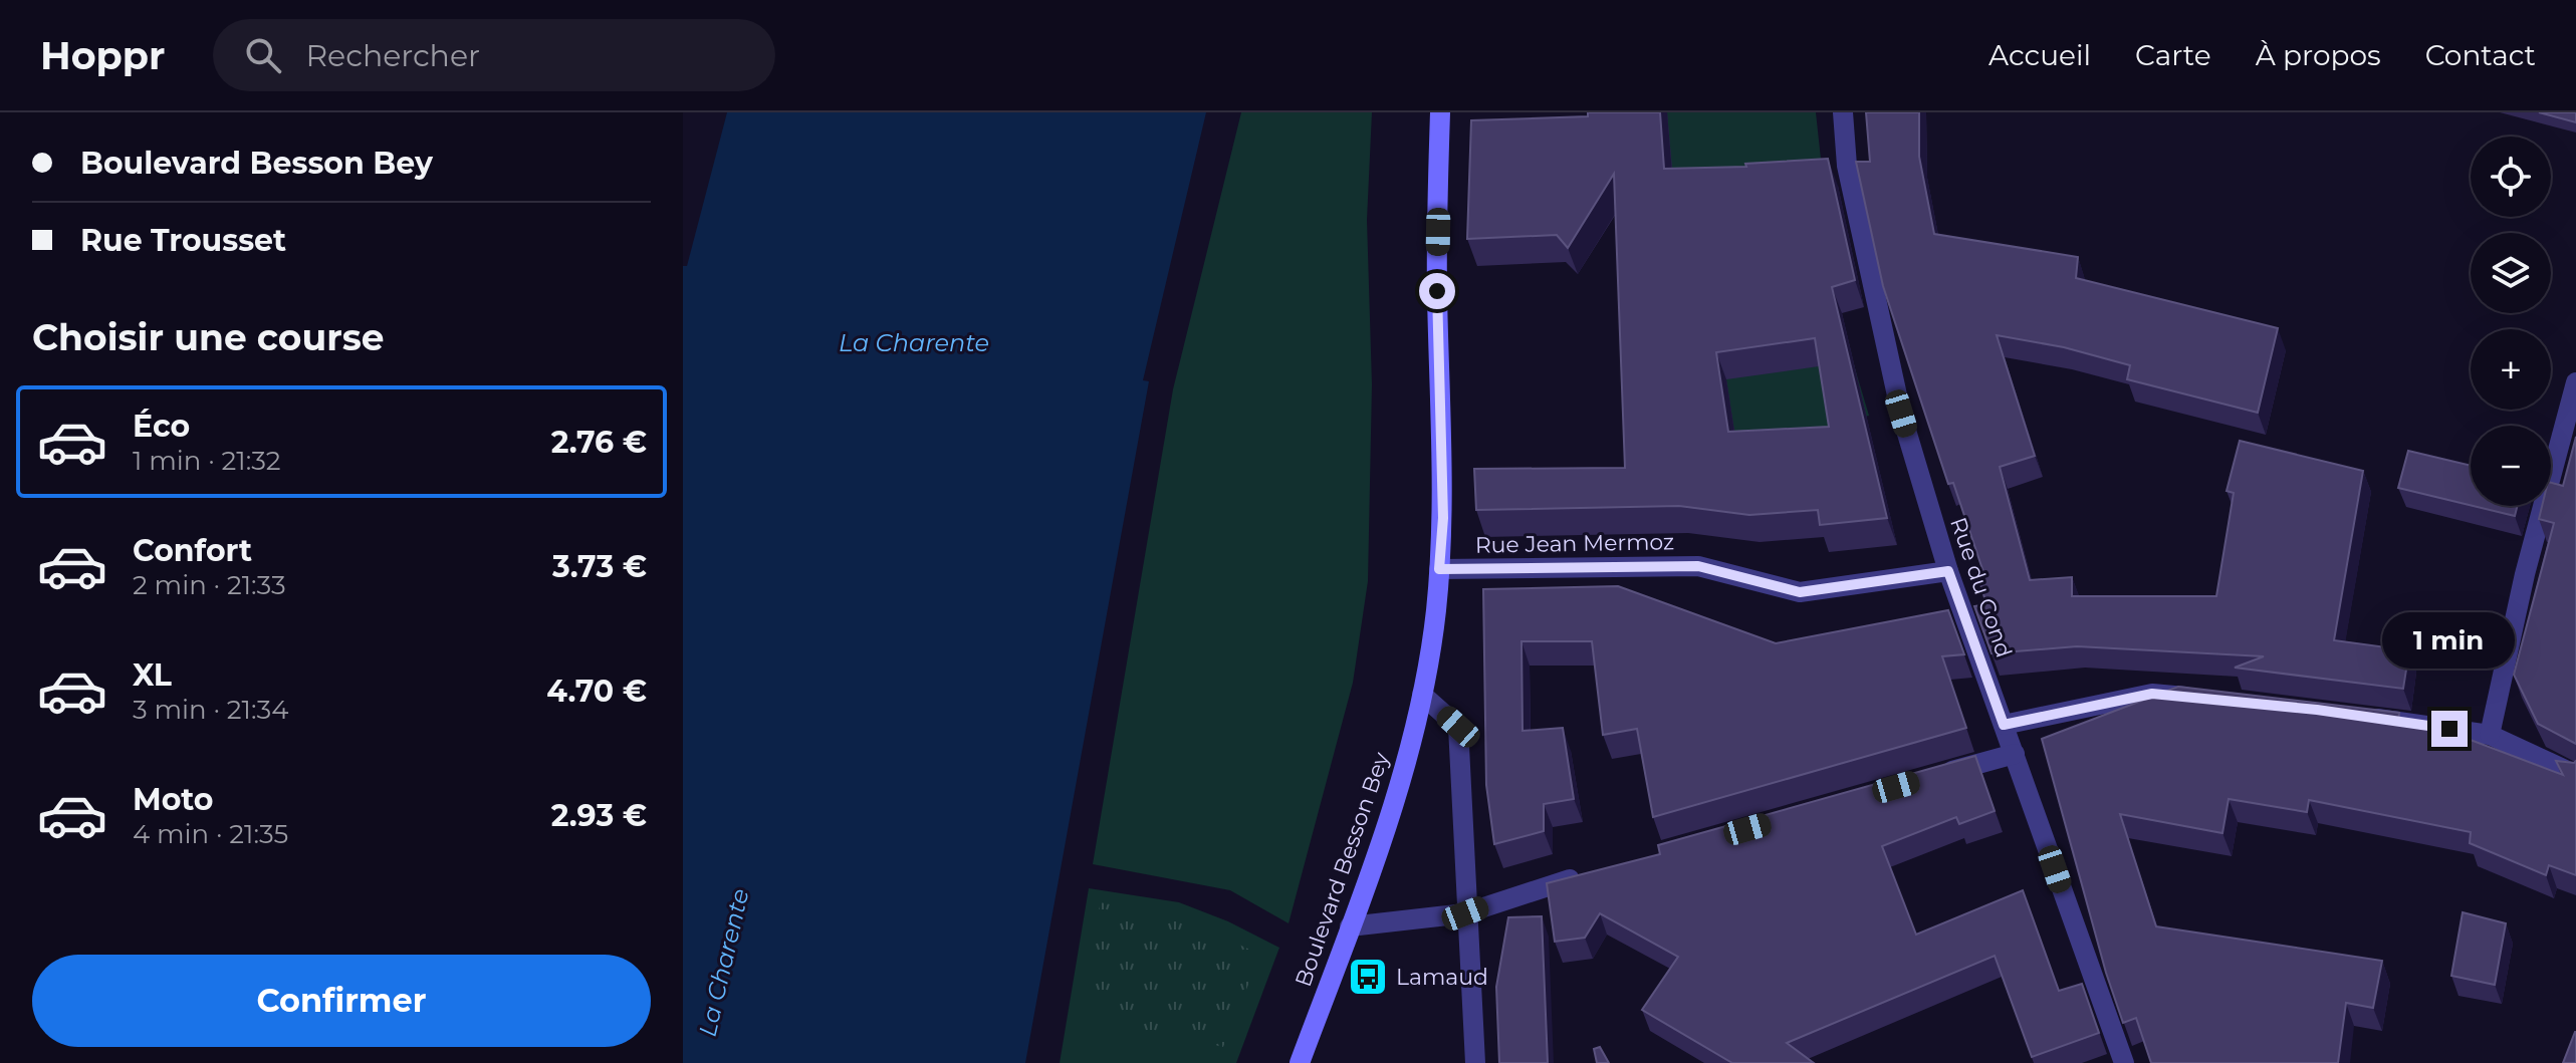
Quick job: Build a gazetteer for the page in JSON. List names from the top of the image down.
{
  "streets": {
    "main road": ["Boulevard Besson Bey"],
    "street": ["Rue Jean Mermoz", "Rue du Gond"]
  },
  "crossings": [
    ["Rue Jean Mermoz", "Rue du Gond"],
    ["Rue Jean Mermoz", "Boulevard Besson Bey"]
  ],
  "water": ["La Charente"],
  "places": {
    "bus stop": ["Lamaud"]
  },
  "page": {
    "header": "Hoppr",
    "search": "Rechercher",
    "nav": [
      "Accueil",
      "Carte",
      "À propos",
      "Contact"
    ],
    "banner": ["Boulevard Besson Bey", "Rue Trousset"],
    "map_buttons": ["+", "−"],
    "heading": "Choisir une course",
    "list": [
      {
        "name": "Éco",
        "note": "1 min · 21:32",
        "value": "2.76 €"
      },
      {
        "name": "Confort",
        "note": "2 min · 21:33",
        "value": "3.73 €"
      },
      {
        "name": "XL",
        "note": "3 min · 21:34",
        "value": "4.70 €"
      },
      {
        "name": "Moto",
        "note": "4 min · 21:35",
        "value": "2.93 €"
      }
    ],
    "bubble": "1 min",
    "buttons": "Confirmer"
  }
}
